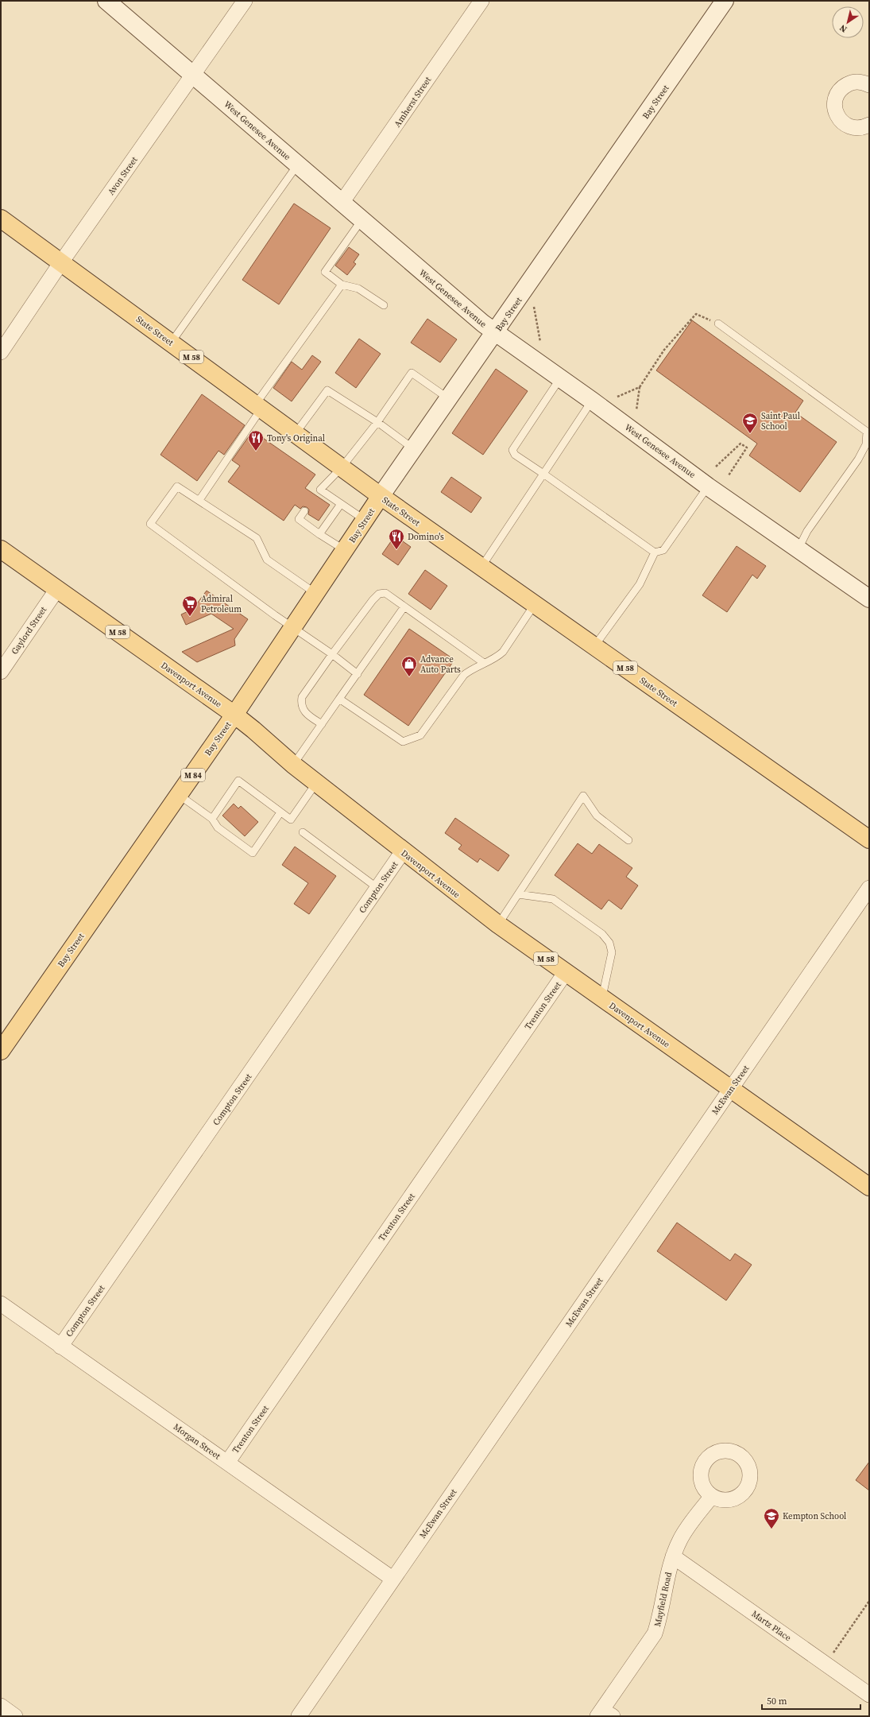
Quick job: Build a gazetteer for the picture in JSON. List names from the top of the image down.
{
  "streets": {
    "main road": [
      "Bay Street",
      "State Street",
      "M 58",
      "Davenport Avenue",
      "M 84"
    ],
    "street": [
      "Amherst Street",
      "West Genesee Avenue",
      "Avon Street",
      "Gaylord Street",
      "Compton Street",
      "Trenton Street",
      "McEwan Street",
      "Morgan Street",
      "Mayfield Road",
      "Martz Place"
    ]
  },
  "crossings": [
    ["Amherst Street", "West Genesee Avenue"],
    ["Bay Street", "West Genesee Avenue"],
    ["Bay Street", "State Street"],
    ["Bay Street", "Davenport Avenue"],
    ["West Genesee Avenue", "Avon Street"],
    ["Avon Street", "State Street"],
    ["Gaylord Street", "Davenport Avenue"],
    ["Davenport Avenue", "Compton Street"],
    ["Davenport Avenue", "Trenton Street"],
    ["Davenport Avenue", "McEwan Street"],
    ["Compton Street", "Morgan Street"],
    ["Trenton Street", "Morgan Street"],
    ["McEwan Street", "Morgan Street"],
    ["Mayfield Road", "Martz Place"]
  ],
  "places": {
    "school or university": ["Saint Paul School", "Kempton School"],
    "restaurant": ["Tony's Original", "Domino's"],
    "supermarket": ["Admiral Petroleum"],
    "shop": ["Advance Auto Parts"]
  },
  "scale_bar": "50 m",
  "north": "bottom left"
}
